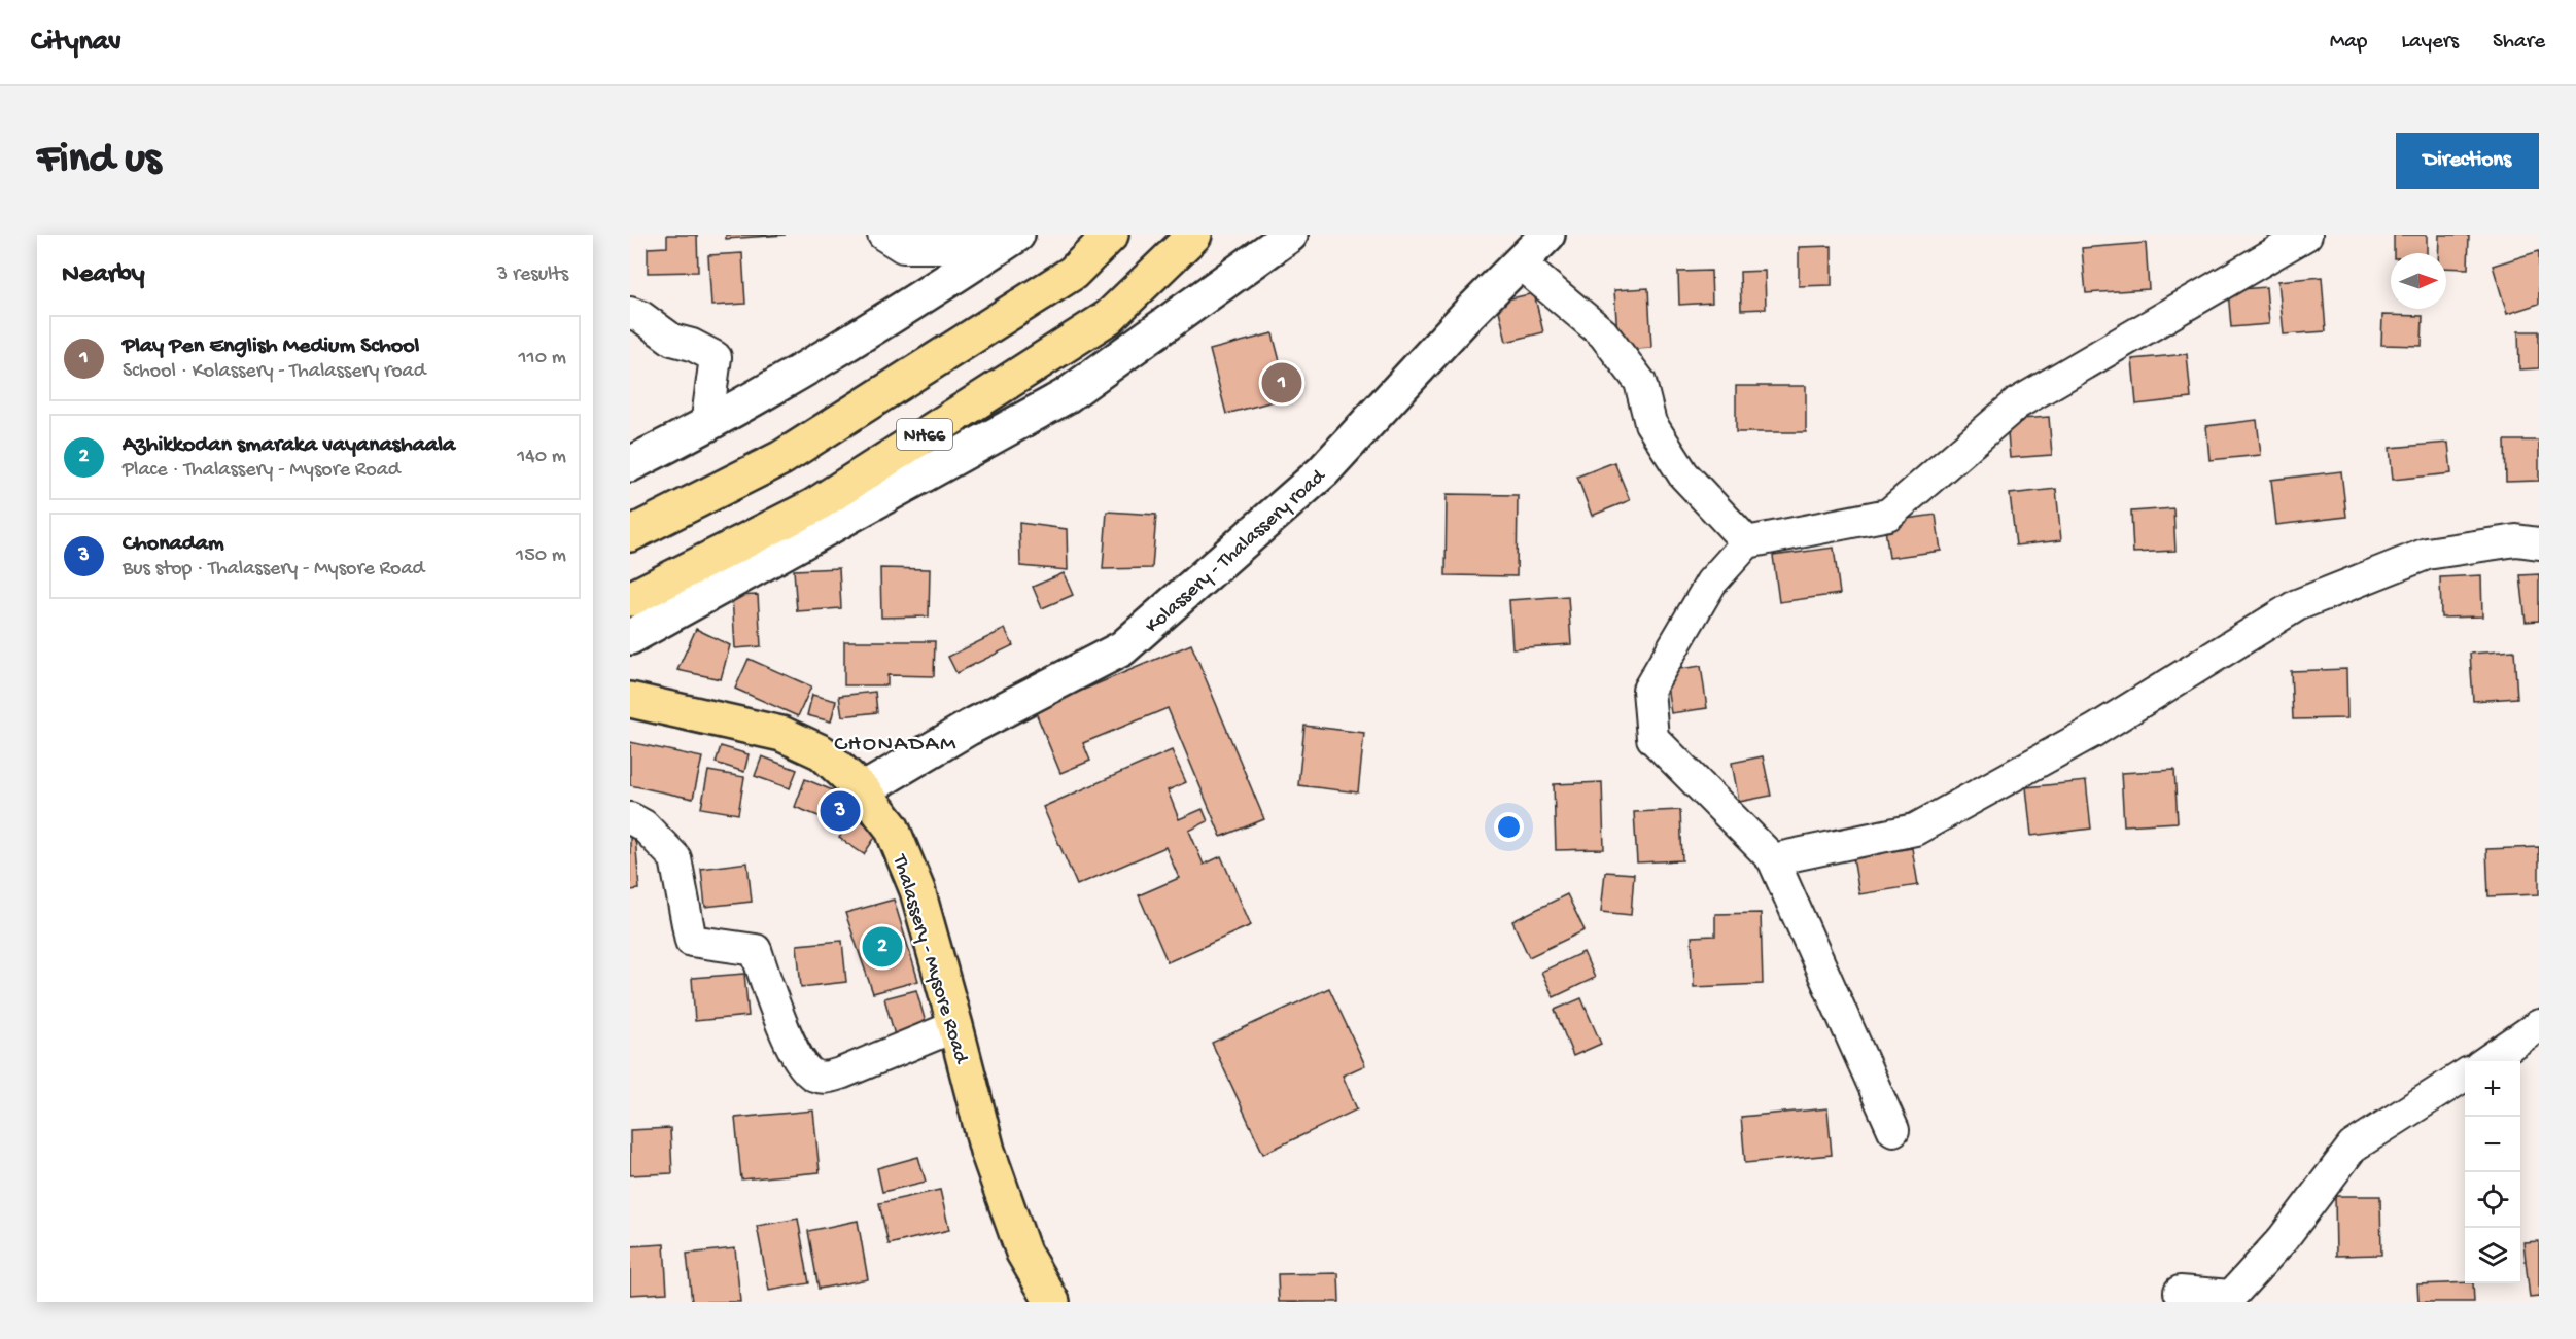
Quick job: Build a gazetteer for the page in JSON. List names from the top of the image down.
{
  "streets": {
    "main road": ["NH66", "Thalassery - Mysore Road"],
    "street": ["Kolassery - Thalassery road"]
  },
  "crossings": [
    ["Kolassery - Thalassery road", "Thalassery - Mysore Road"]
  ],
  "districts": ["CHONADAM"],
  "north": "right",
  "page": {
    "header": "Citynav",
    "nav": ["Map", "Layers", "Share"],
    "buttons": "Directions",
    "title": "Find us",
    "heading": ["Nearby", "3 results"],
    "list": [
      {
        "mark": "1",
        "name": "Play Pen English Medium School",
        "note": "School · Kolassery - Thalassery road",
        "value": "110 m"
      },
      {
        "mark": "2",
        "name": "Azhikkodan smaraka vayanashaala",
        "note": "Place · Thalassery - Mysore Road",
        "value": "140 m"
      },
      {
        "mark": "3",
        "name": "Chonadam",
        "note": "Bus stop · Thalassery - Mysore Road",
        "value": "150 m"
      }
    ],
    "pins": ["1", "3", "2"],
    "map_buttons": ["+", "−"]
  }
}
